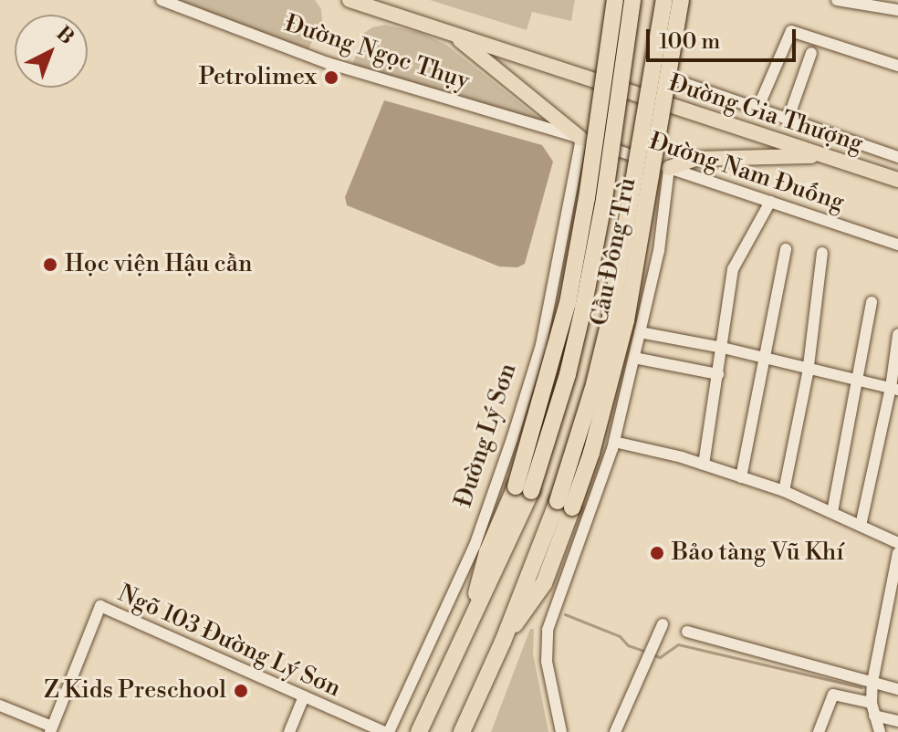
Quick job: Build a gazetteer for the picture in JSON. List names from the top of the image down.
{
  "streets": {
    "highway": ["Cầu Đông Trù"],
    "main road": ["Đường Ngọc Thụy", "Đường Gia Thượng"],
    "street": ["Đường Nam Đuống", "Đường Lý Sơn", "Ngõ 103 Đường Lý Sơn"]
  },
  "crossings": [
    ["Đường Ngọc Thụy", "Đường Gia Thượng"],
    ["Đường Ngọc Thụy", "Đường Nam Đuống"],
    ["Đường Ngọc Thụy", "Đường Lý Sơn"],
    ["Đường Nam Đuống", "Đường Lý Sơn"],
    ["Đường Lý Sơn", "Ngõ 103 Đường Lý Sơn"]
  ],
  "places": [
    "Petrolimex",
    "Học viện Hậu cần",
    "Bảo tàng Vũ Khí",
    "Z Kids Preschool"
  ],
  "scale_bar": "100 m",
  "north": "top right"
}
